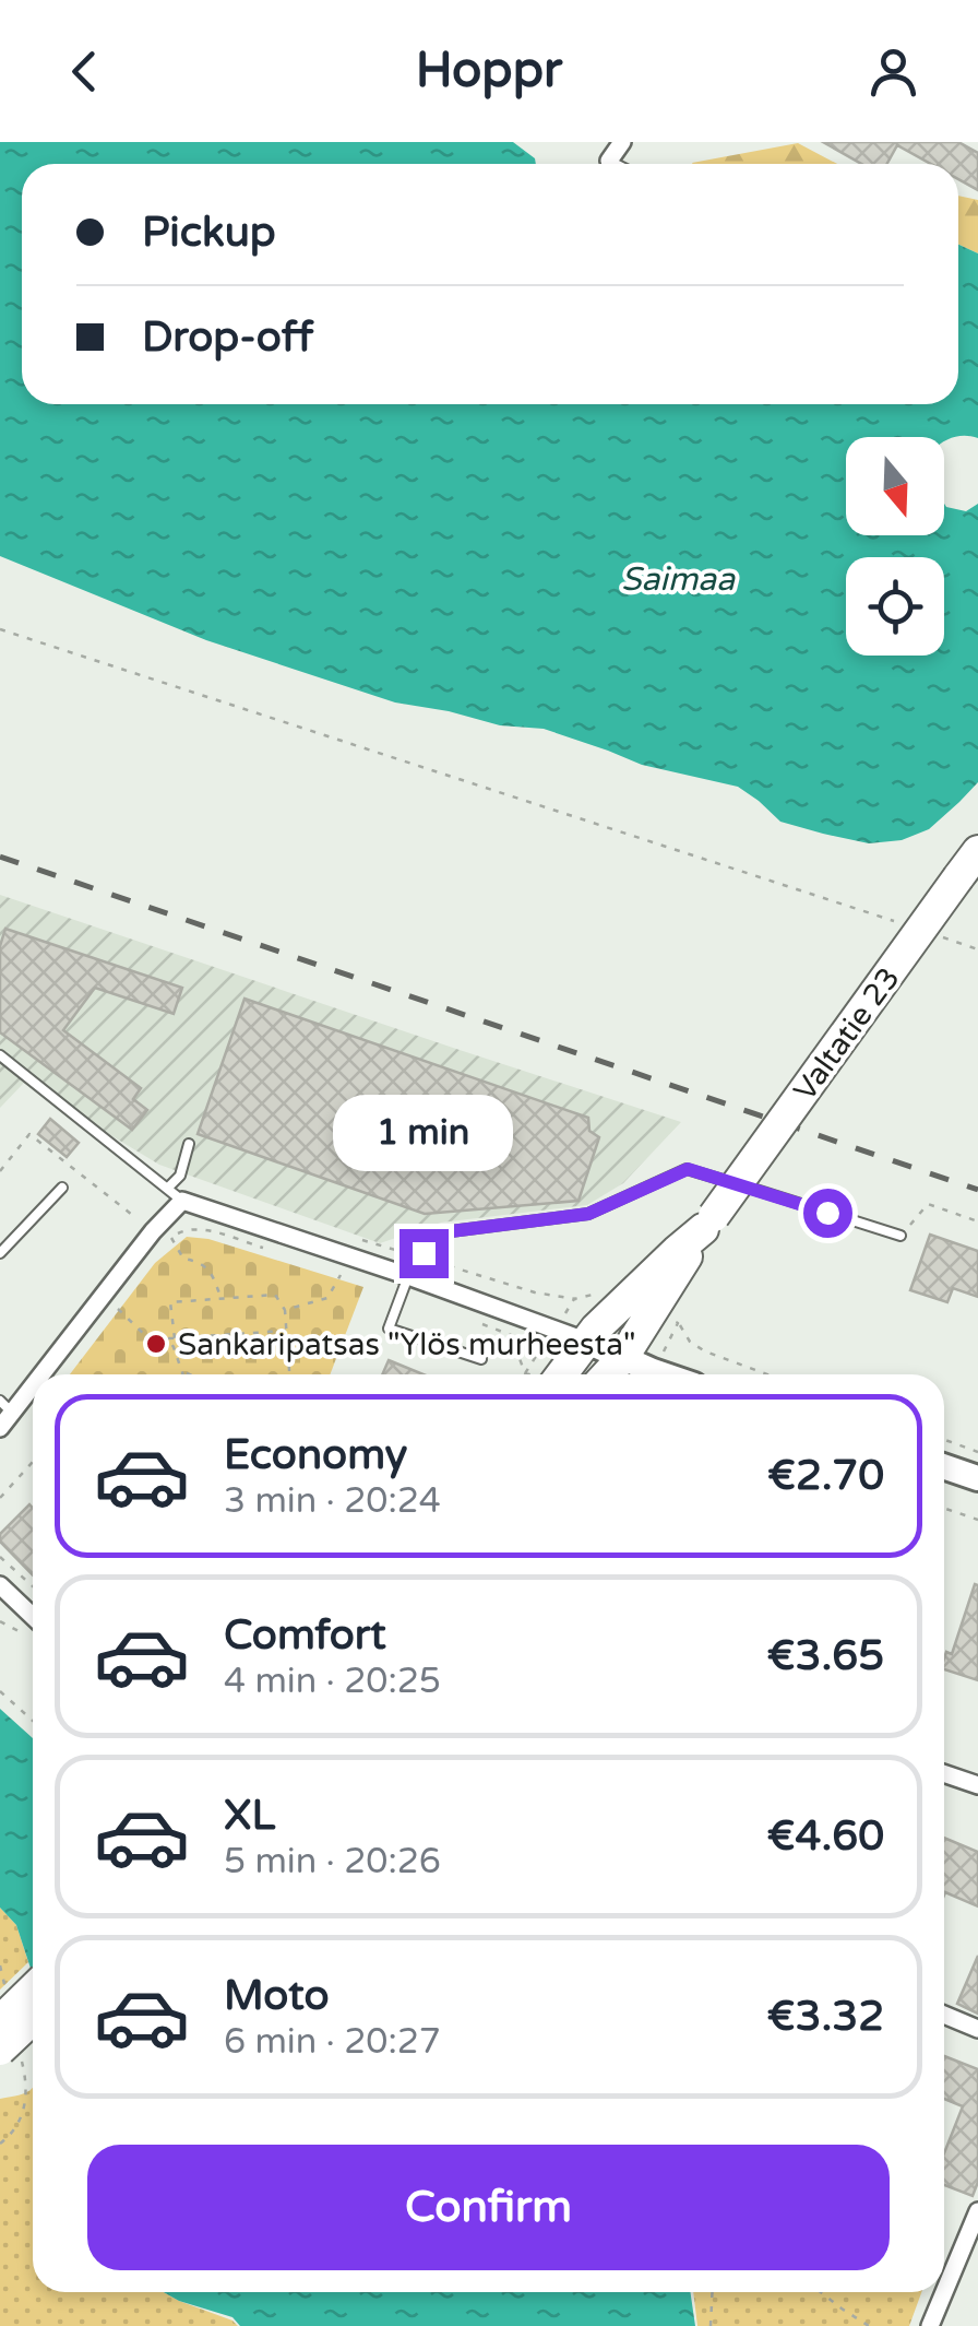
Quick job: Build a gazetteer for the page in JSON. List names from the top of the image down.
{
  "streets": {
    "highway": ["Valtatie 23"]
  },
  "water": ["Saimaa"],
  "places": ["Sankaripatsas \"Ylös murheesta\""],
  "north": "bottom",
  "page": {
    "header": "Hoppr",
    "banner": ["Pickup", "Drop-off"],
    "bubble": "1 min",
    "list": [
      {
        "name": "Economy",
        "note": "3 min · 20:24",
        "value": "€2.70"
      },
      {
        "name": "Comfort",
        "note": "4 min · 20:25",
        "value": "€3.65"
      },
      {
        "name": "XL",
        "note": "5 min · 20:26",
        "value": "€4.60"
      },
      {
        "name": "Moto",
        "note": "6 min · 20:27",
        "value": "€3.32"
      }
    ],
    "buttons": "Confirm"
  }
}
